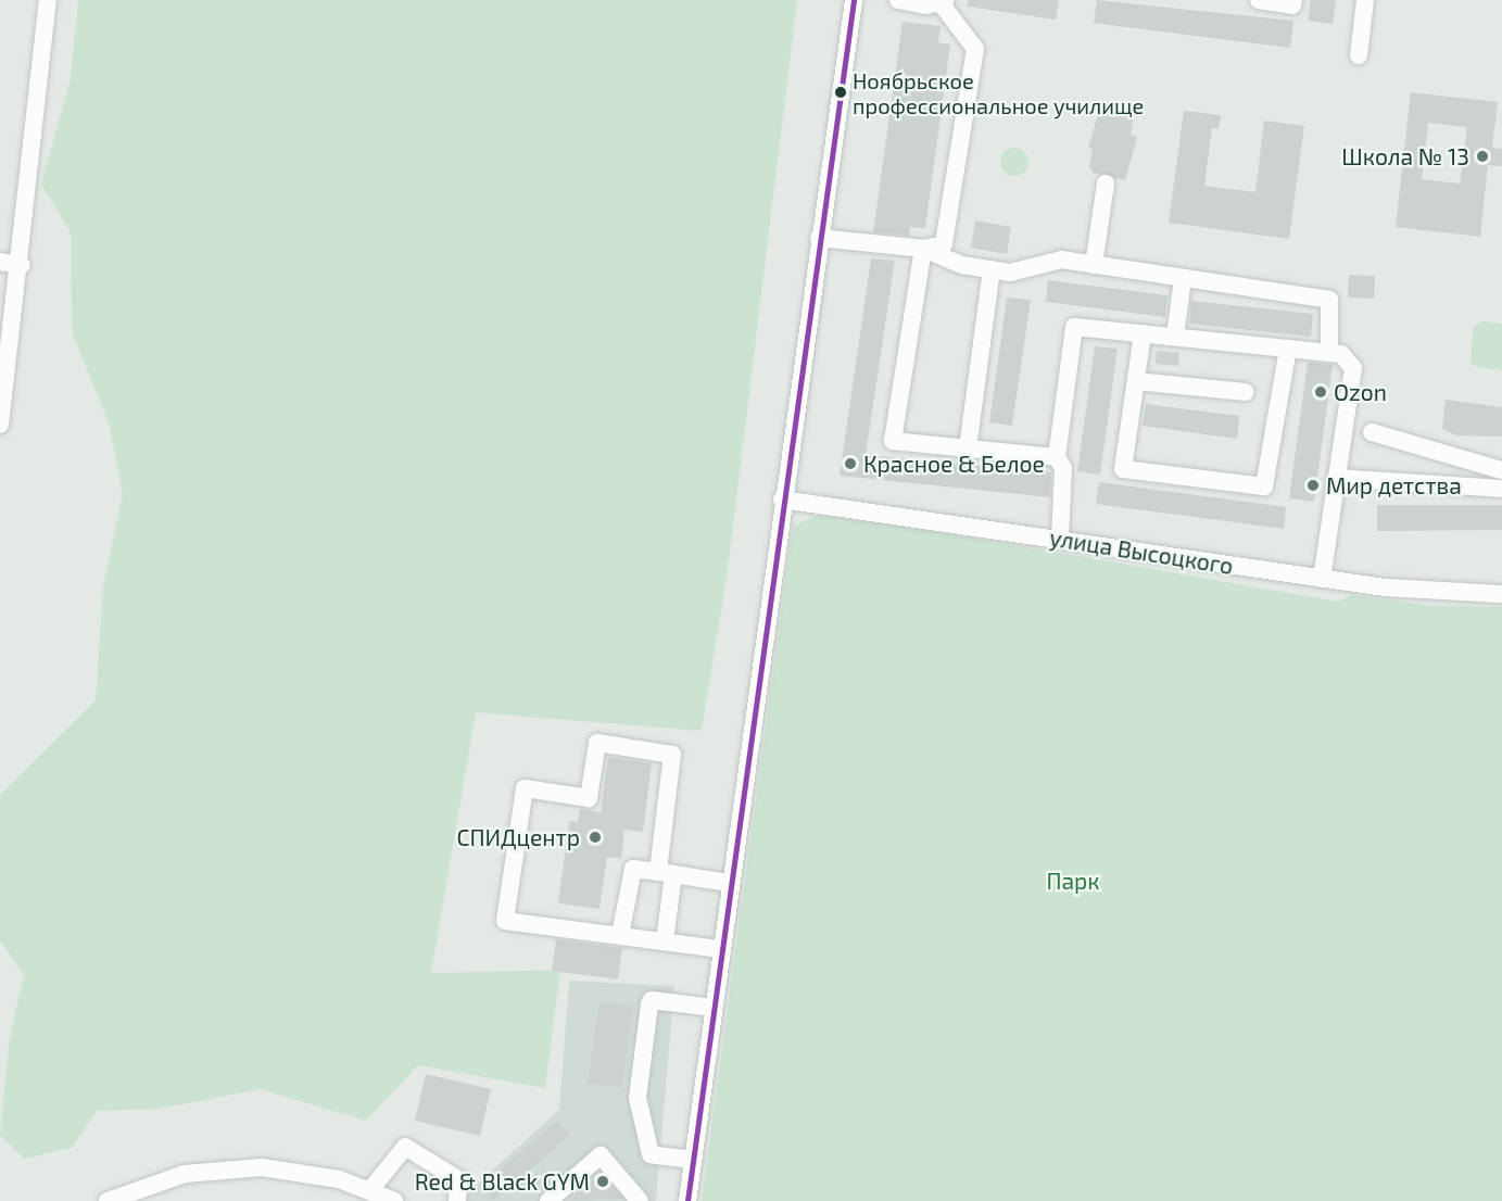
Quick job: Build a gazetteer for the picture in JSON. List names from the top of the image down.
{
  "streets": {
    "street": ["улица Высоцкого"]
  },
  "parks": ["Парк"],
  "places": [
    "Ноябрьское профессиональное училище",
    "Школа № 13",
    "Ozon",
    "Красное & Белое",
    "Мир детства",
    "СПИДцентр",
    "Red & Black GYM"
  ]
}
